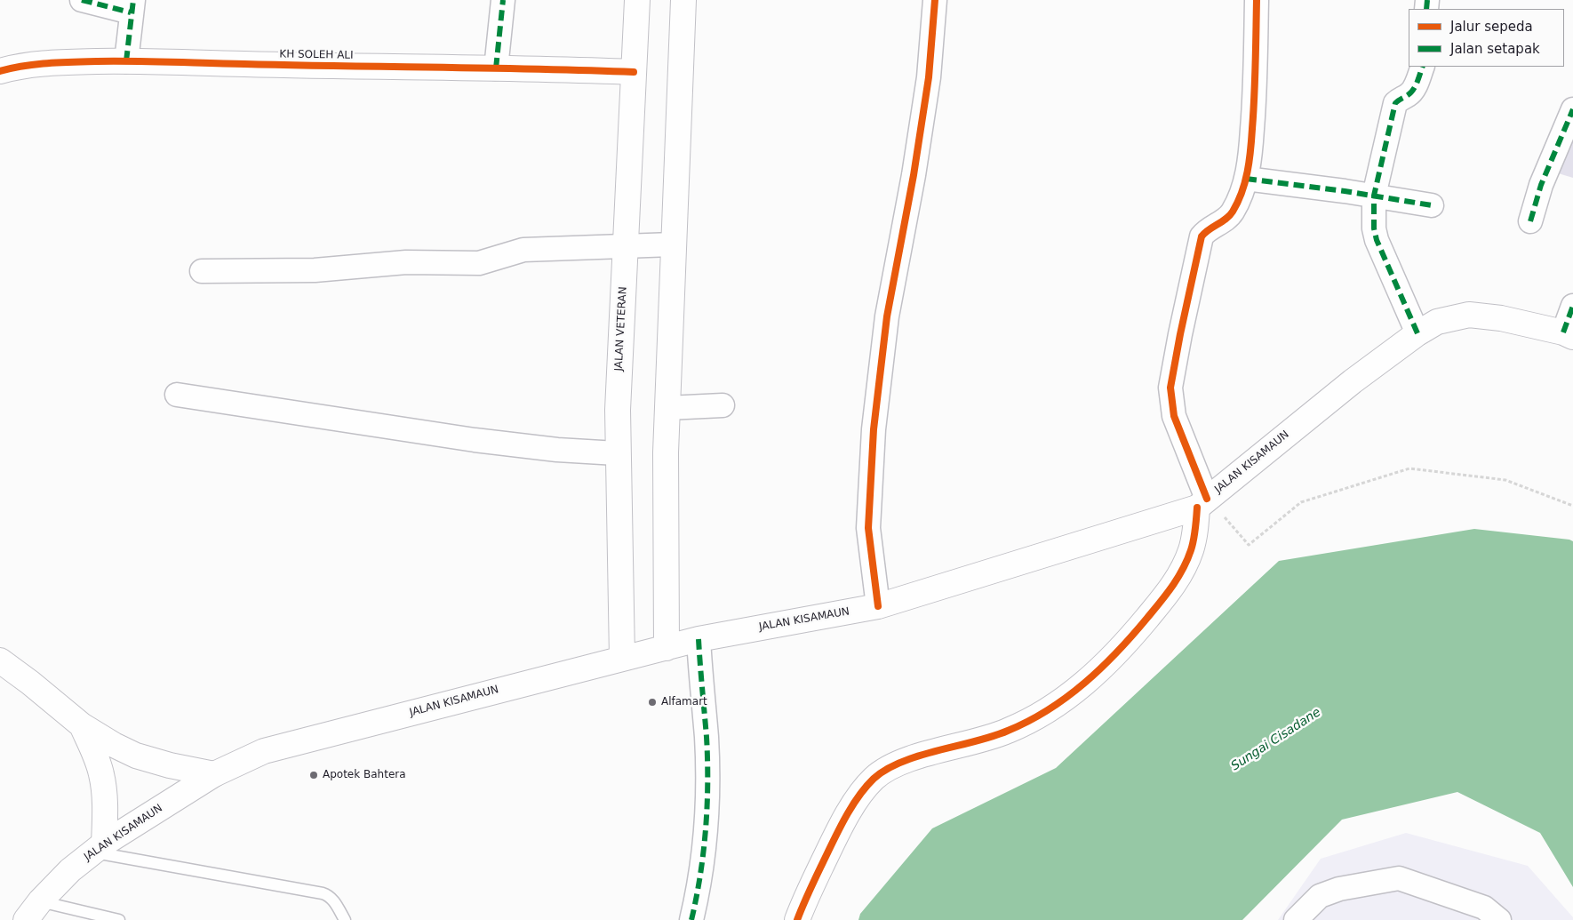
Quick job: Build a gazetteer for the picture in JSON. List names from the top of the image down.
{
  "streets": {
    "main road": ["KH SOLEH ALI", "JALAN VETERAN", "JALAN KISAMAUN"]
  },
  "crossings": [
    ["KH SOLEH ALI", "JALAN VETERAN"],
    ["JALAN VETERAN", "JALAN KISAMAUN"]
  ],
  "water": ["Sungai Cisadane"],
  "places": ["Alfamart", "Apotek Bahtera"],
  "legend": ["Jalur sepeda", "Jalan setapak"]
}
